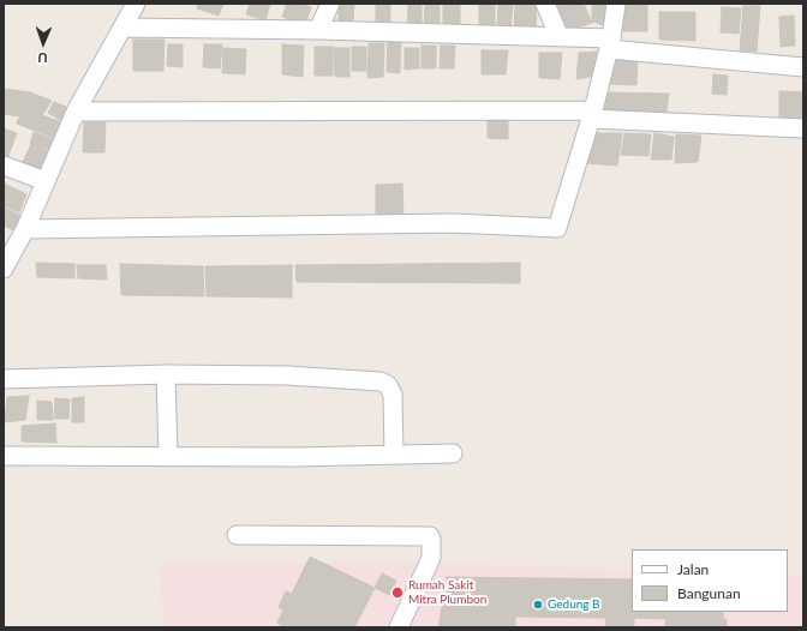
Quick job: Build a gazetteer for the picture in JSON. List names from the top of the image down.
{
  "places": ["Rumah Sakit Mitra Plumbon", "Gedung B"],
  "legend": ["Jalan", "Bangunan"],
  "north": "bottom"
}
